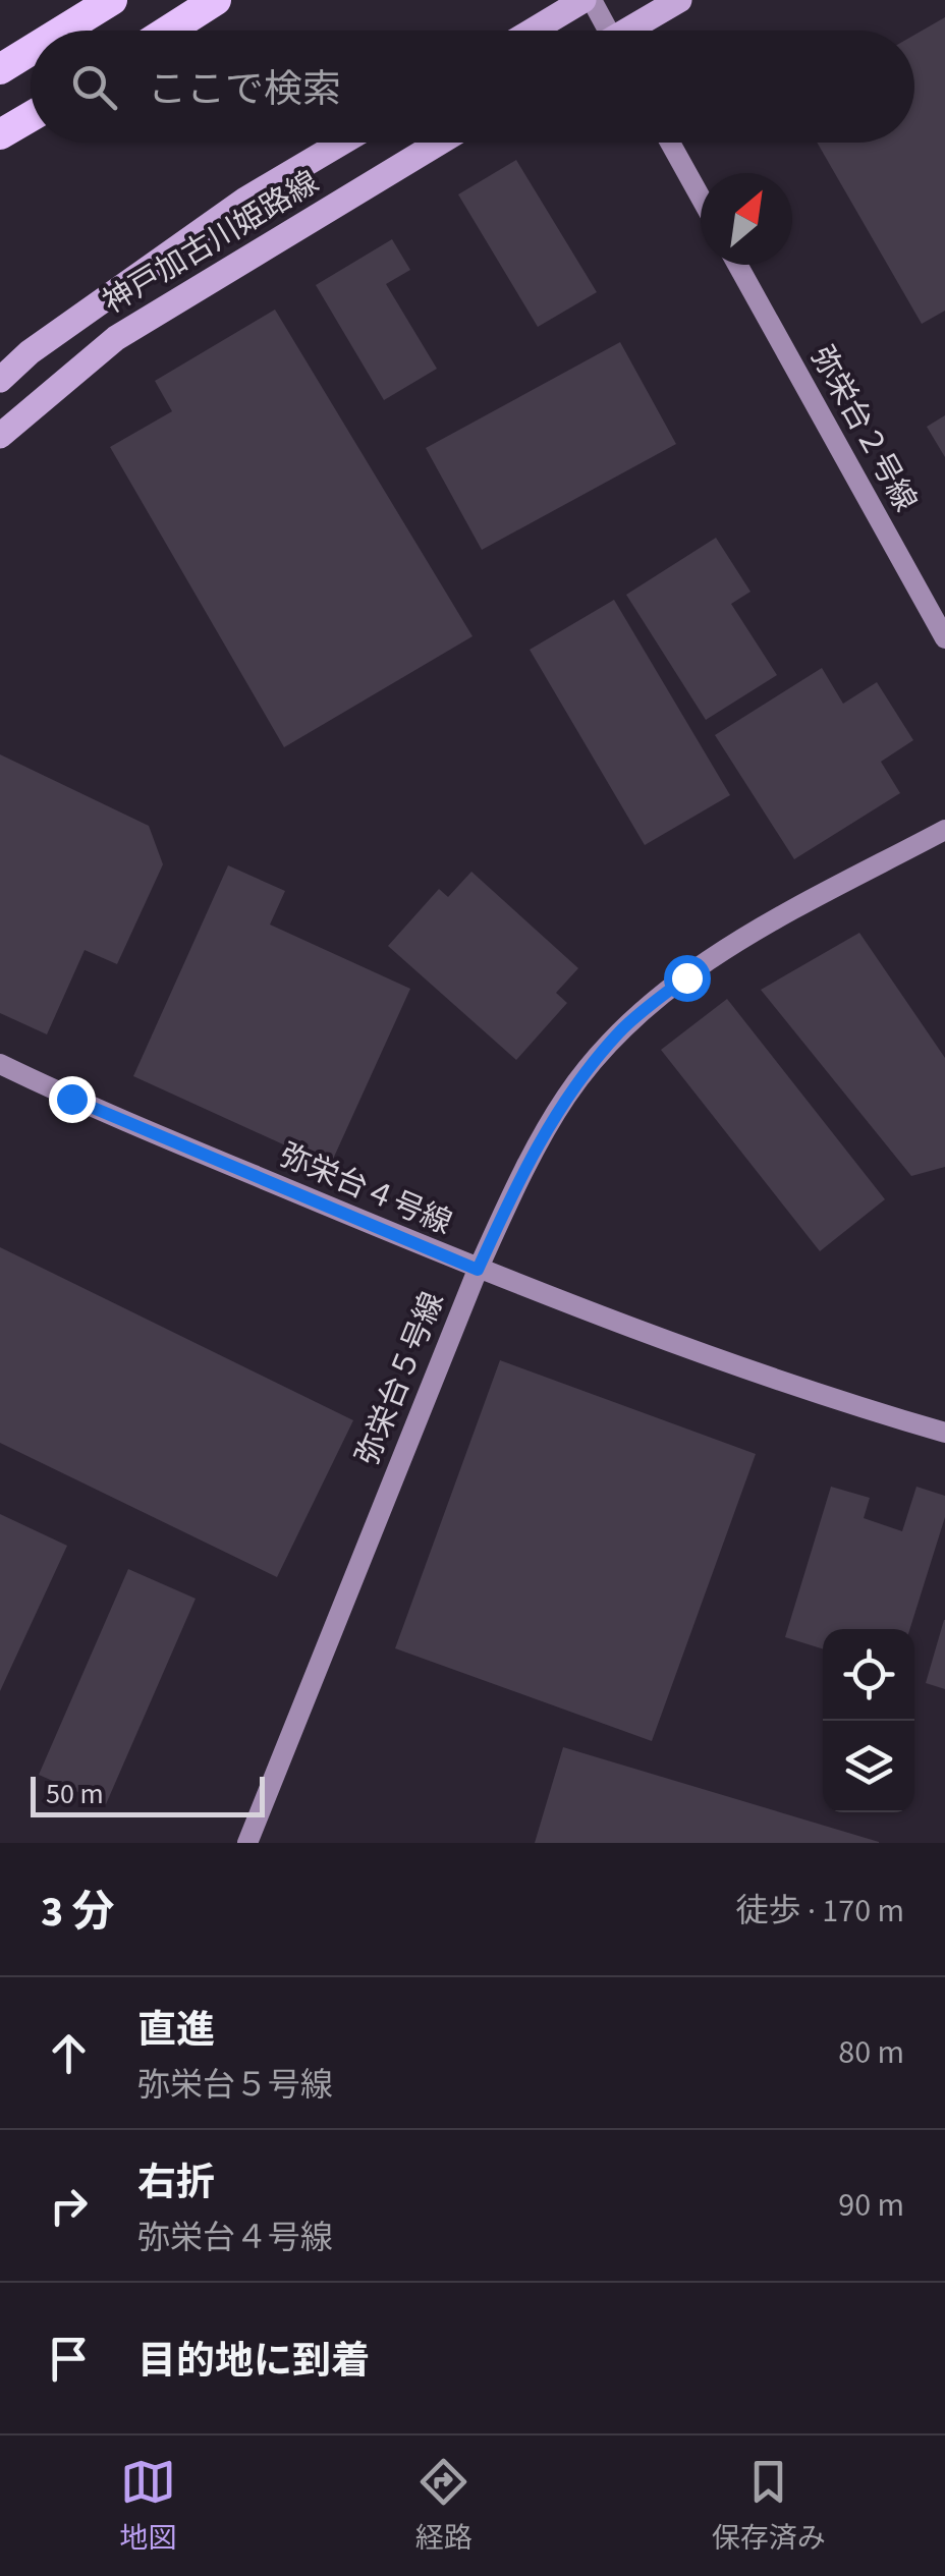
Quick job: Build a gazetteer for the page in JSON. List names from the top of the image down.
{
  "streets": {
    "main road": ["神戸加古川姫路線"],
    "street": ["弥栄台２号線", "弥栄台４号線", "弥栄台５号線"]
  },
  "crossings": [
    ["弥栄台４号線", "弥栄台５号線"]
  ],
  "scale_bar": "50 m",
  "north": "top right",
  "page": {
    "search": "ここで検索",
    "scale": "50 m",
    "heading": ["3 分", "徒歩 · 170 m"],
    "list": [
      ["直進", "弥栄台５号線", "80 m"],
      ["右折", "弥栄台４号線", "90 m"],
      "目的地に到着"
    ],
    "nav": ["地図", "経路", "保存済み"]
  }
}
